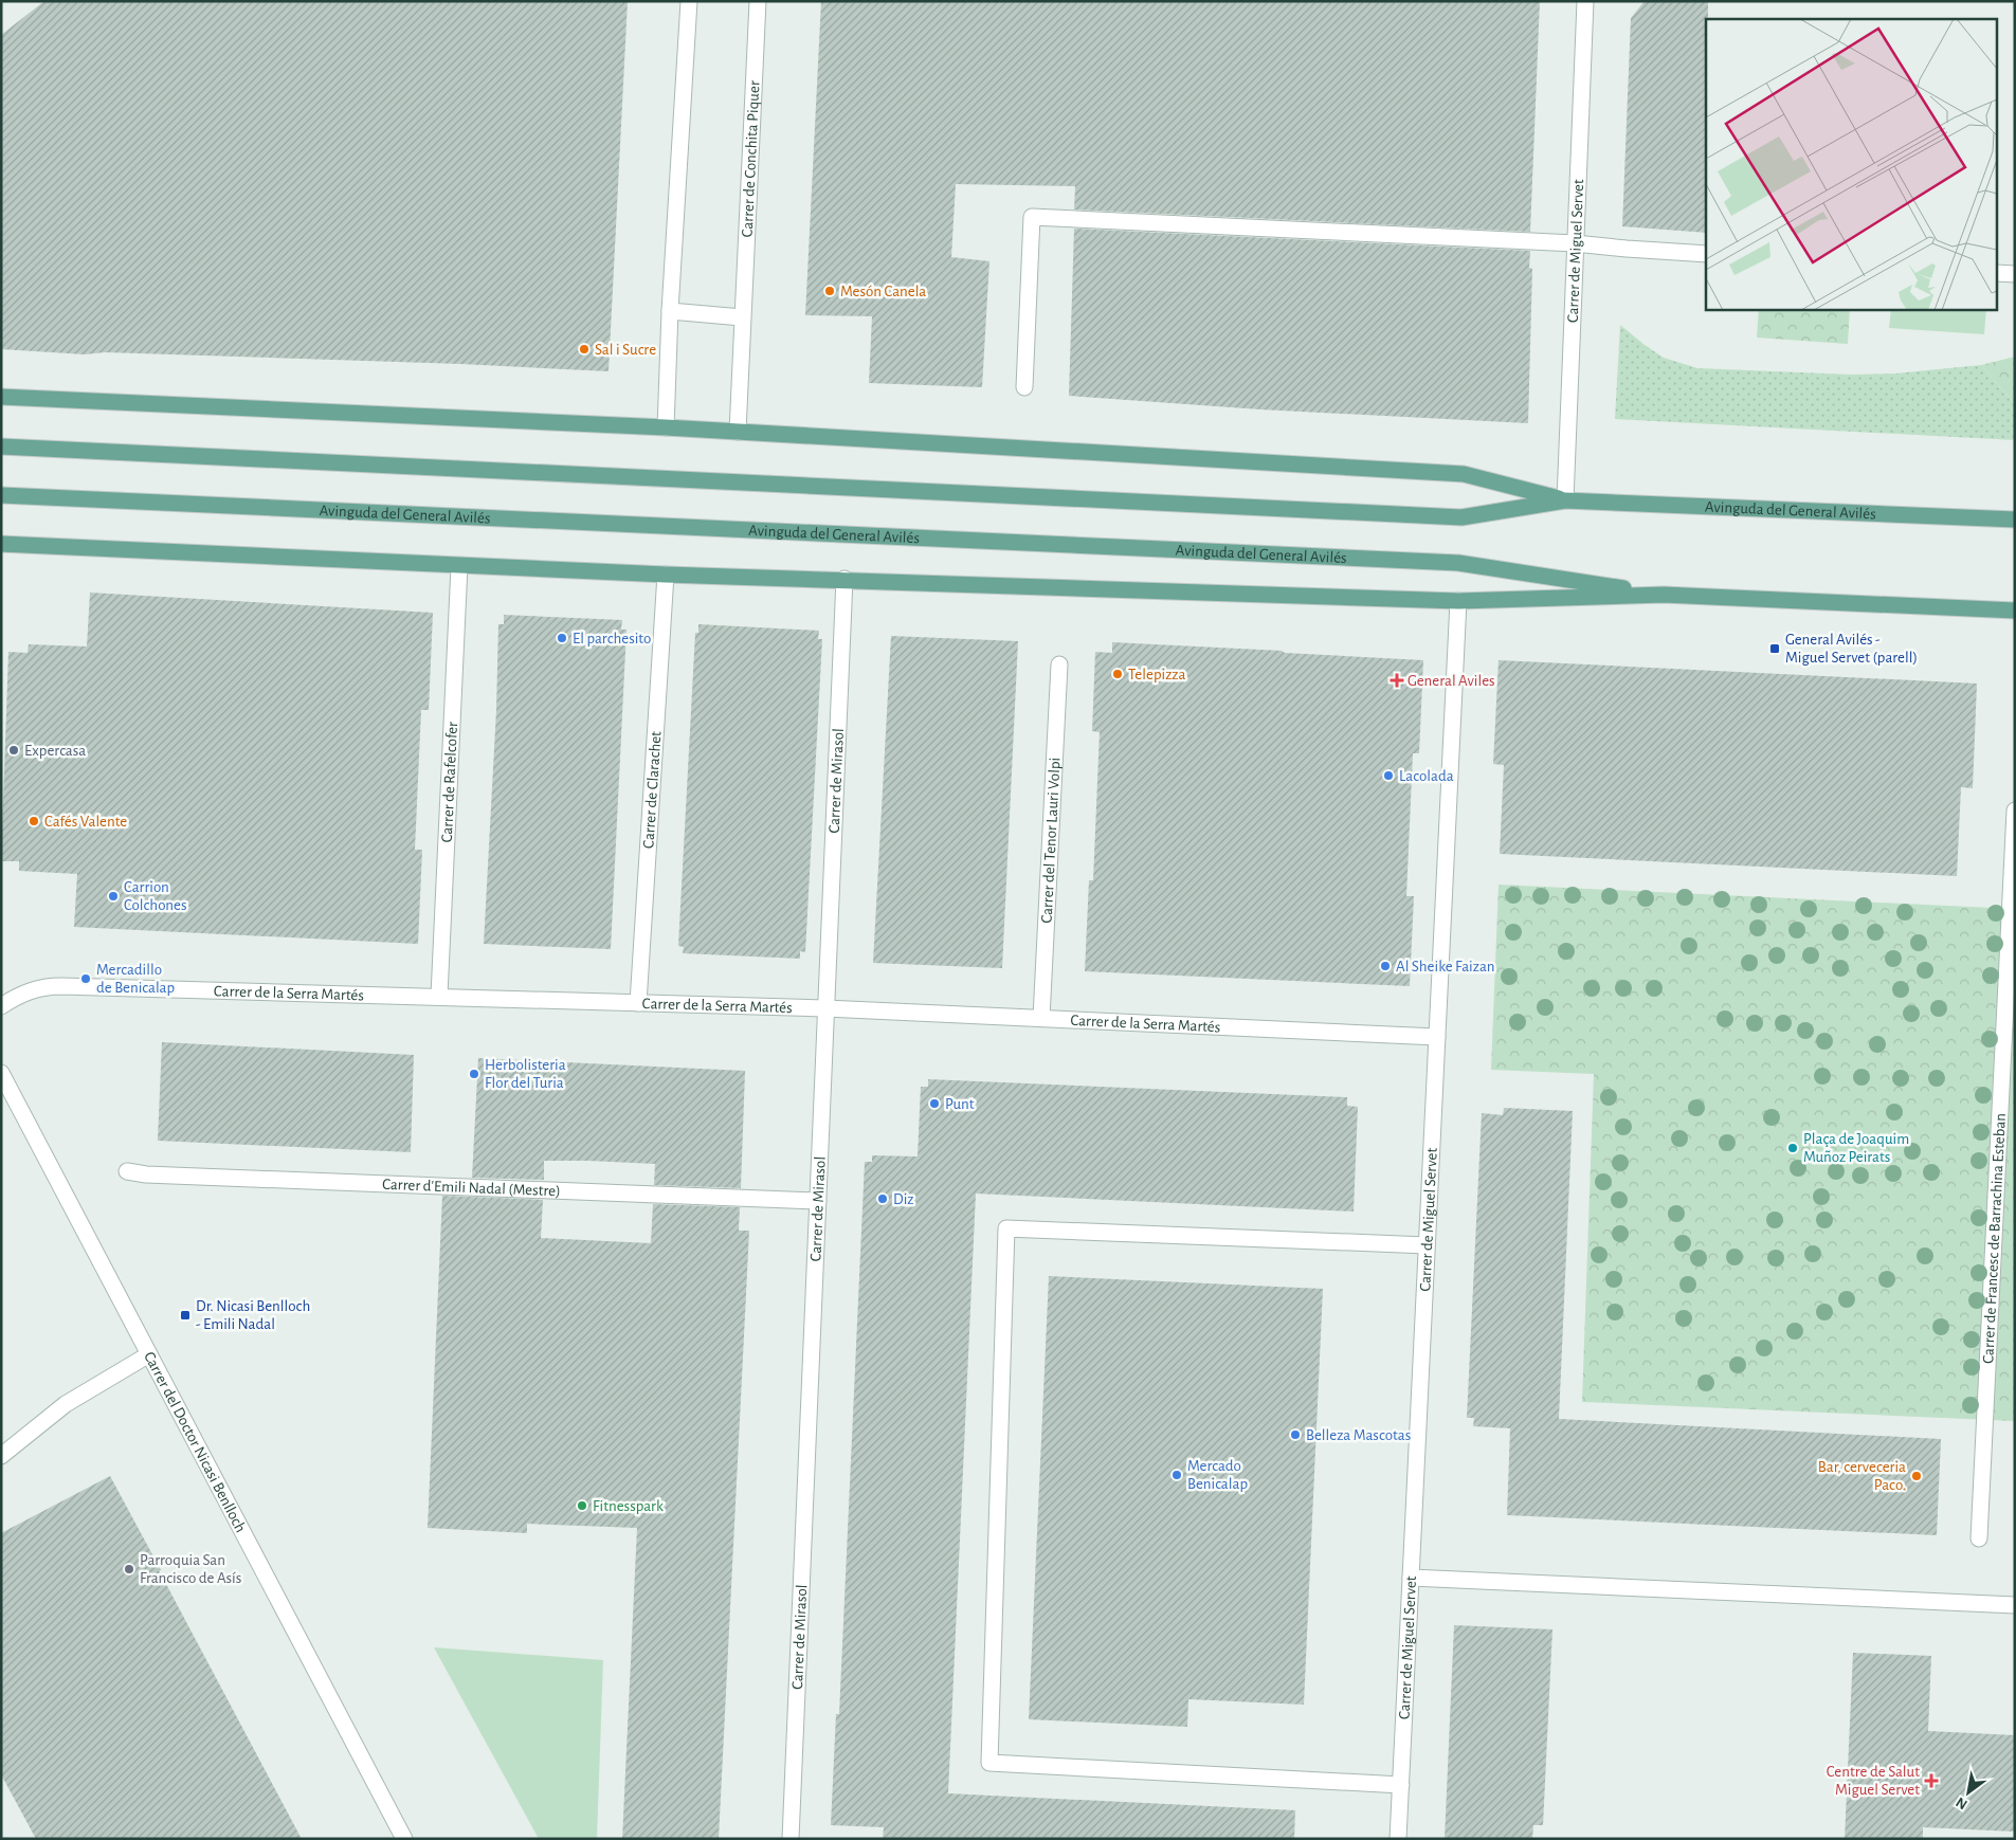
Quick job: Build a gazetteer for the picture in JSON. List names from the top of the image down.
{
  "streets": {
    "main road": ["Avinguda del General Avilés"],
    "street": [
      "Carrer de Conchita Piquer",
      "Carrer de Miguel Servet",
      "Carrer de Rafelcofer",
      "Carrer de Mirasol",
      "Carrer de Clarachet",
      "Carrer del Tenor Lauri Volpi",
      "Carrer de la Serra Martés",
      "Carrer d'Emili Nadal (Mestre)",
      "Carrer de Francesc de Barrachina Esteban",
      "Carrer del Doctor Nicasi Benlloch"
    ]
  },
  "crossings": [
    ["Carrer de Conchita Piquer", "Avinguda del General Avilés"],
    ["Carrer de Miguel Servet", "Avinguda del General Avilés"],
    ["Carrer de Miguel Servet", "Carrer de la Serra Martés"],
    ["Avinguda del General Avilés", "Carrer de Rafelcofer"],
    ["Avinguda del General Avilés", "Carrer de Mirasol"],
    ["Avinguda del General Avilés", "Carrer de Clarachet"],
    ["Carrer de Rafelcofer", "Carrer de la Serra Martés"],
    ["Carrer de Mirasol", "Carrer de la Serra Martés"],
    ["Carrer de Mirasol", "Carrer d'Emili Nadal (Mestre)"],
    ["Carrer de Clarachet", "Carrer de la Serra Martés"],
    ["Carrer del Tenor Lauri Volpi", "Carrer de la Serra Martés"]
  ],
  "places": {
    "other": [
      "Mesón Canela",
      "Sal i Sucre",
      "El parchesito",
      "Telepizza",
      "Expercasa",
      "Lacolada",
      "Cafés Valente",
      "Carrion Colchones",
      "Al Sheike Faizan",
      "Mercadillo de Benicalap",
      "Herbolisteria Flor del Turia",
      "Punt",
      "Plaça de Joaquim Muñoz Peirats",
      "Diz",
      "Belleza Mascotas",
      "Mercado Benicalap",
      "Bar, cerveceria Paco.",
      "Fitnesspark",
      "Parroquia San Francisco de Asís"
    ],
    "transit": ["General Avilés - Miguel Servet (parell)", "Dr. Nicasi Benlloch - Emili Nadal"],
    "health": ["General Aviles", "Centre de Salut Miguel Servet"]
  },
  "north": "bottom left"
}
